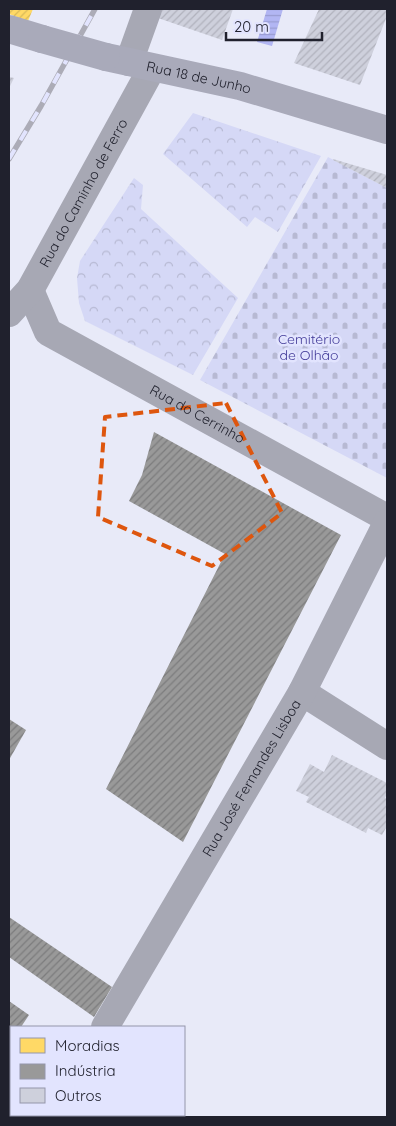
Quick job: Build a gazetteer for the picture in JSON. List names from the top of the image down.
{
  "streets": {
    "main road": ["Rua 18 de Junho"],
    "street": ["Rua do Caminho de Ferro", "Rua do Cerrinho", "Rua José Fernandes Lisboa"]
  },
  "crossings": [
    ["Rua 18 de Junho", "Rua do Caminho de Ferro"],
    ["Rua do Caminho de Ferro", "Rua do Cerrinho"]
  ],
  "parks": ["Cemitério de Olhão"],
  "legend": ["Moradias", "Indústria", "Outros"],
  "scale_bar": "20 m"
}
